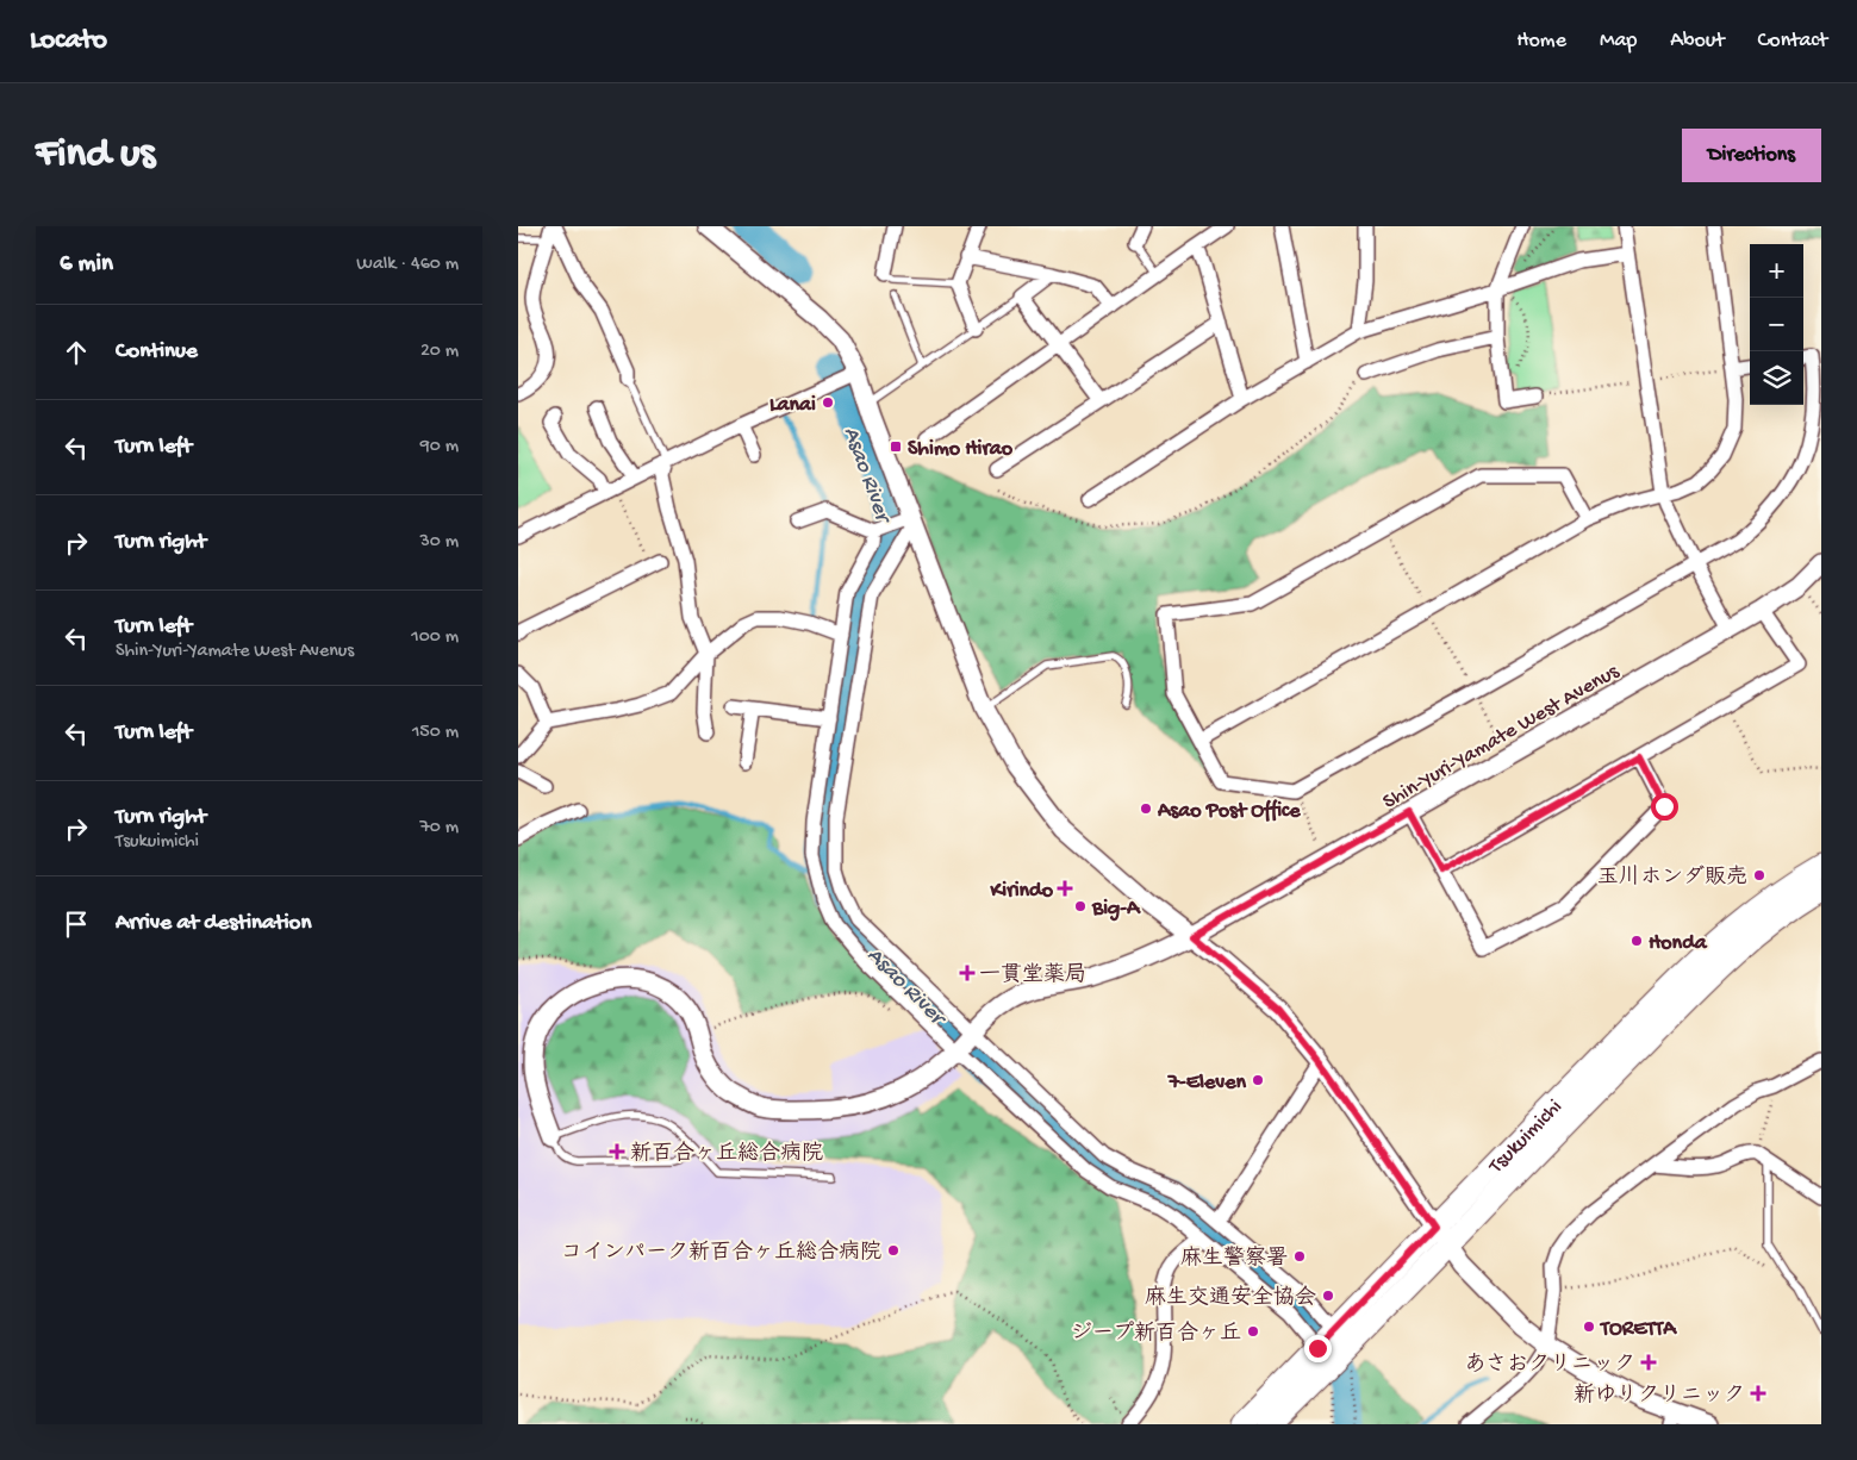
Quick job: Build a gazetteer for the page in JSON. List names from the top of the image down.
{
  "streets": {
    "main road": ["Tsukuimichi"],
    "street": ["Shin-Yuri-Yamate West Avenus"]
  },
  "water": ["Asao River"],
  "places": {
    "other": [
      "Lanai",
      "Asao Post Office",
      "玉川ホンダ販売",
      "Big-A",
      "Honda",
      "7-Eleven",
      "コインパーク新百合ヶ丘総合病院",
      "麻生警察署",
      "麻生交通安全協会",
      "TORETTA",
      "ジープ新百合ヶ丘"
    ],
    "transit": ["Shimo Hirao"],
    "health": [
      "Kirindo",
      "一貫堂薬局",
      "新百合ヶ丘総合病院",
      "あさおクリニック",
      "新ゆりクリニック"
    ]
  },
  "page": {
    "header": "Locato",
    "nav": [
      "Home",
      "Map",
      "About",
      "Contact"
    ],
    "buttons": "Directions",
    "title": "Find us",
    "heading": ["6 min", "Walk · 460 m"],
    "map_buttons": ["+", "−"],
    "list": [
      ["Continue", "20 m"],
      ["Turn left", "90 m"],
      ["Turn right", "30 m"],
      ["Turn left", "Shin-Yuri-Yamate West Avenus", "100 m"],
      ["Turn left", "150 m"],
      ["Turn right", "Tsukuimichi", "70 m"],
      "Arrive at destination"
    ]
  }
}
